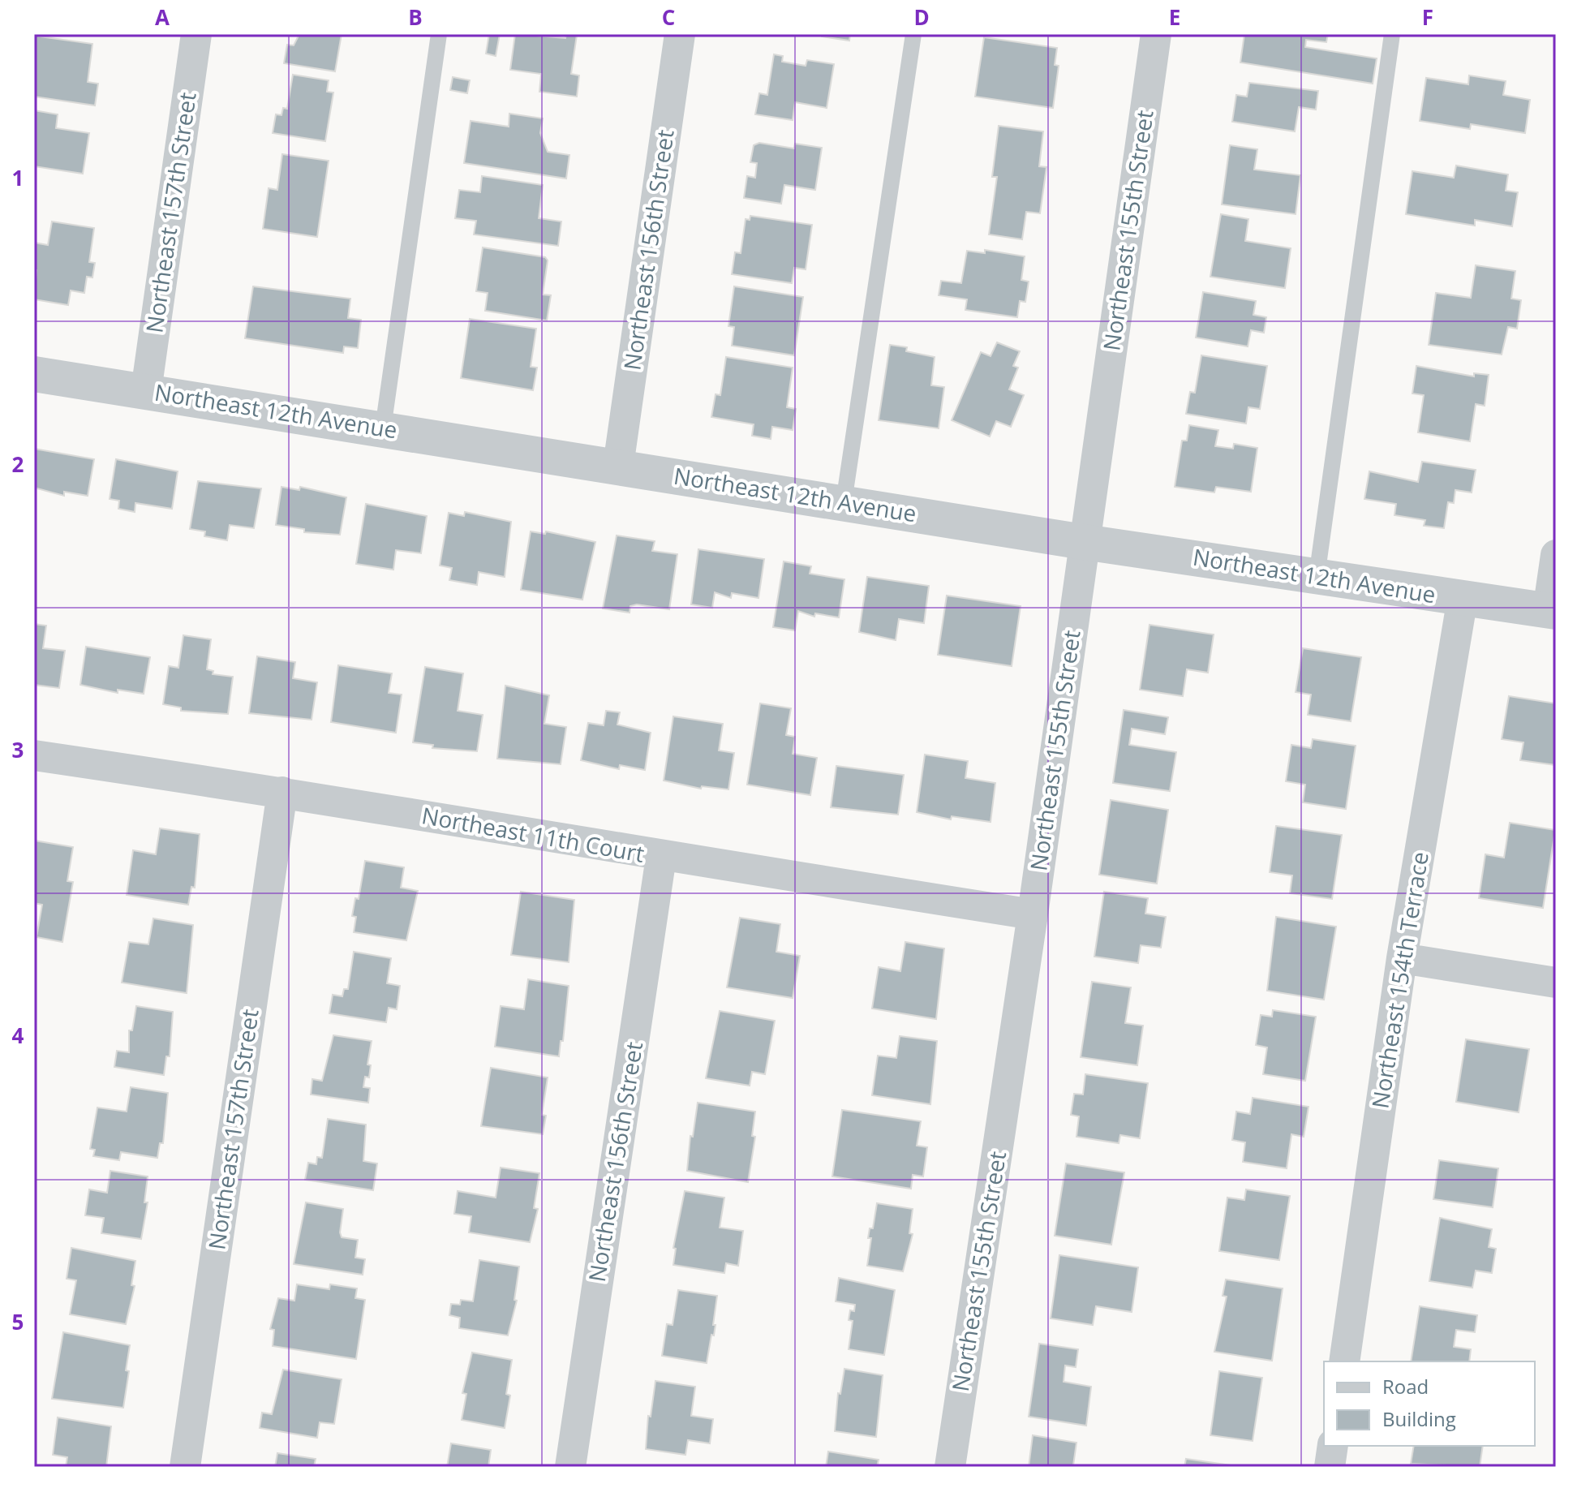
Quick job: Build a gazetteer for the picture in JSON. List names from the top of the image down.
{
  "streets": {
    "street": [
      "Northeast 157th Street",
      "Northeast 155th Street",
      "Northeast 156th Street",
      "Northeast 12th Avenue",
      "Northeast 11th Court",
      "Northeast 154th Terrace"
    ]
  },
  "crossings": [
    ["Northeast 157th Street", "Northeast 12th Avenue"],
    ["Northeast 157th Street", "Northeast 11th Court"],
    ["Northeast 155th Street", "Northeast 12th Avenue"],
    ["Northeast 155th Street", "Northeast 11th Court"],
    ["Northeast 156th Street", "Northeast 12th Avenue"],
    ["Northeast 156th Street", "Northeast 11th Court"],
    ["Northeast 12th Avenue", "Northeast 154th Terrace"]
  ],
  "legend": ["Road", "Building"],
  "grid": {
    "columns": [
      "A",
      "B",
      "C",
      "D",
      "E",
      "F"
    ],
    "rows": [
      "1",
      "2",
      "3",
      "4",
      "5"
    ]
  }
}
